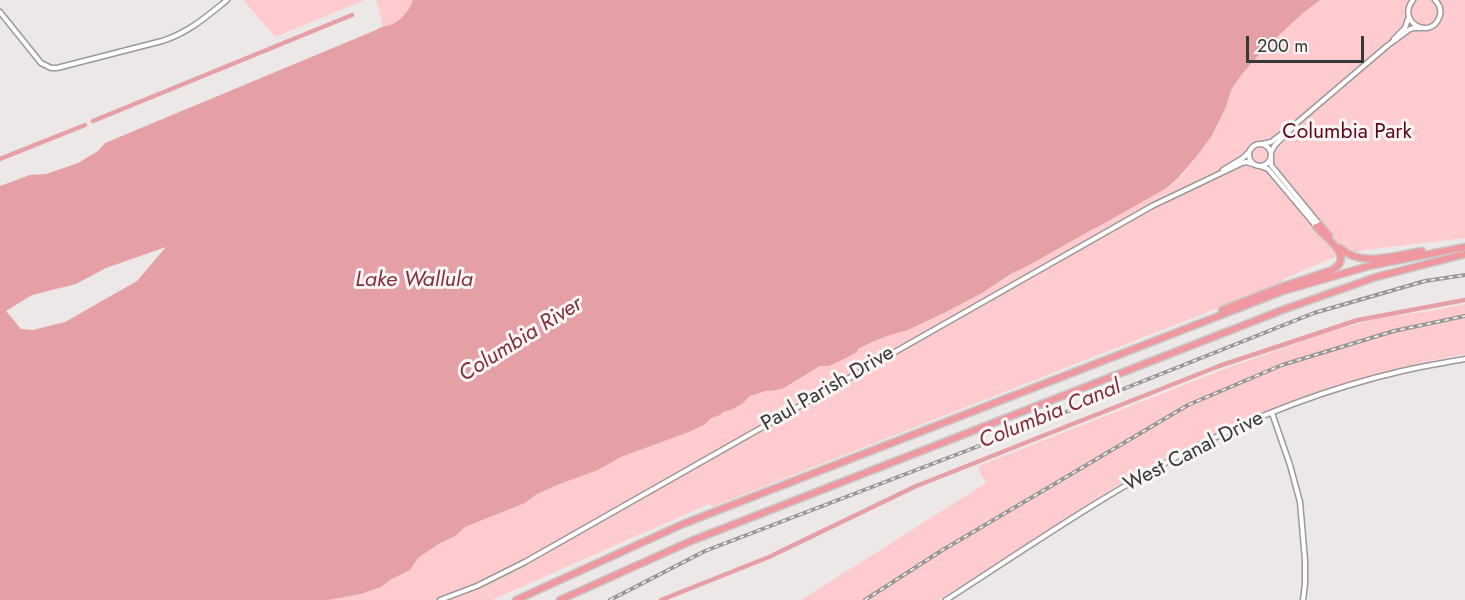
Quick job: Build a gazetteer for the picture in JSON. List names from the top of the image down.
{
  "streets": {
    "street": ["Paul Parish Drive", "West Canal Drive"]
  },
  "water": ["Lake Wallula", "Columbia River", "Columbia Canal"],
  "parks": ["Columbia Park"],
  "scale_bar": "200 m"
}
